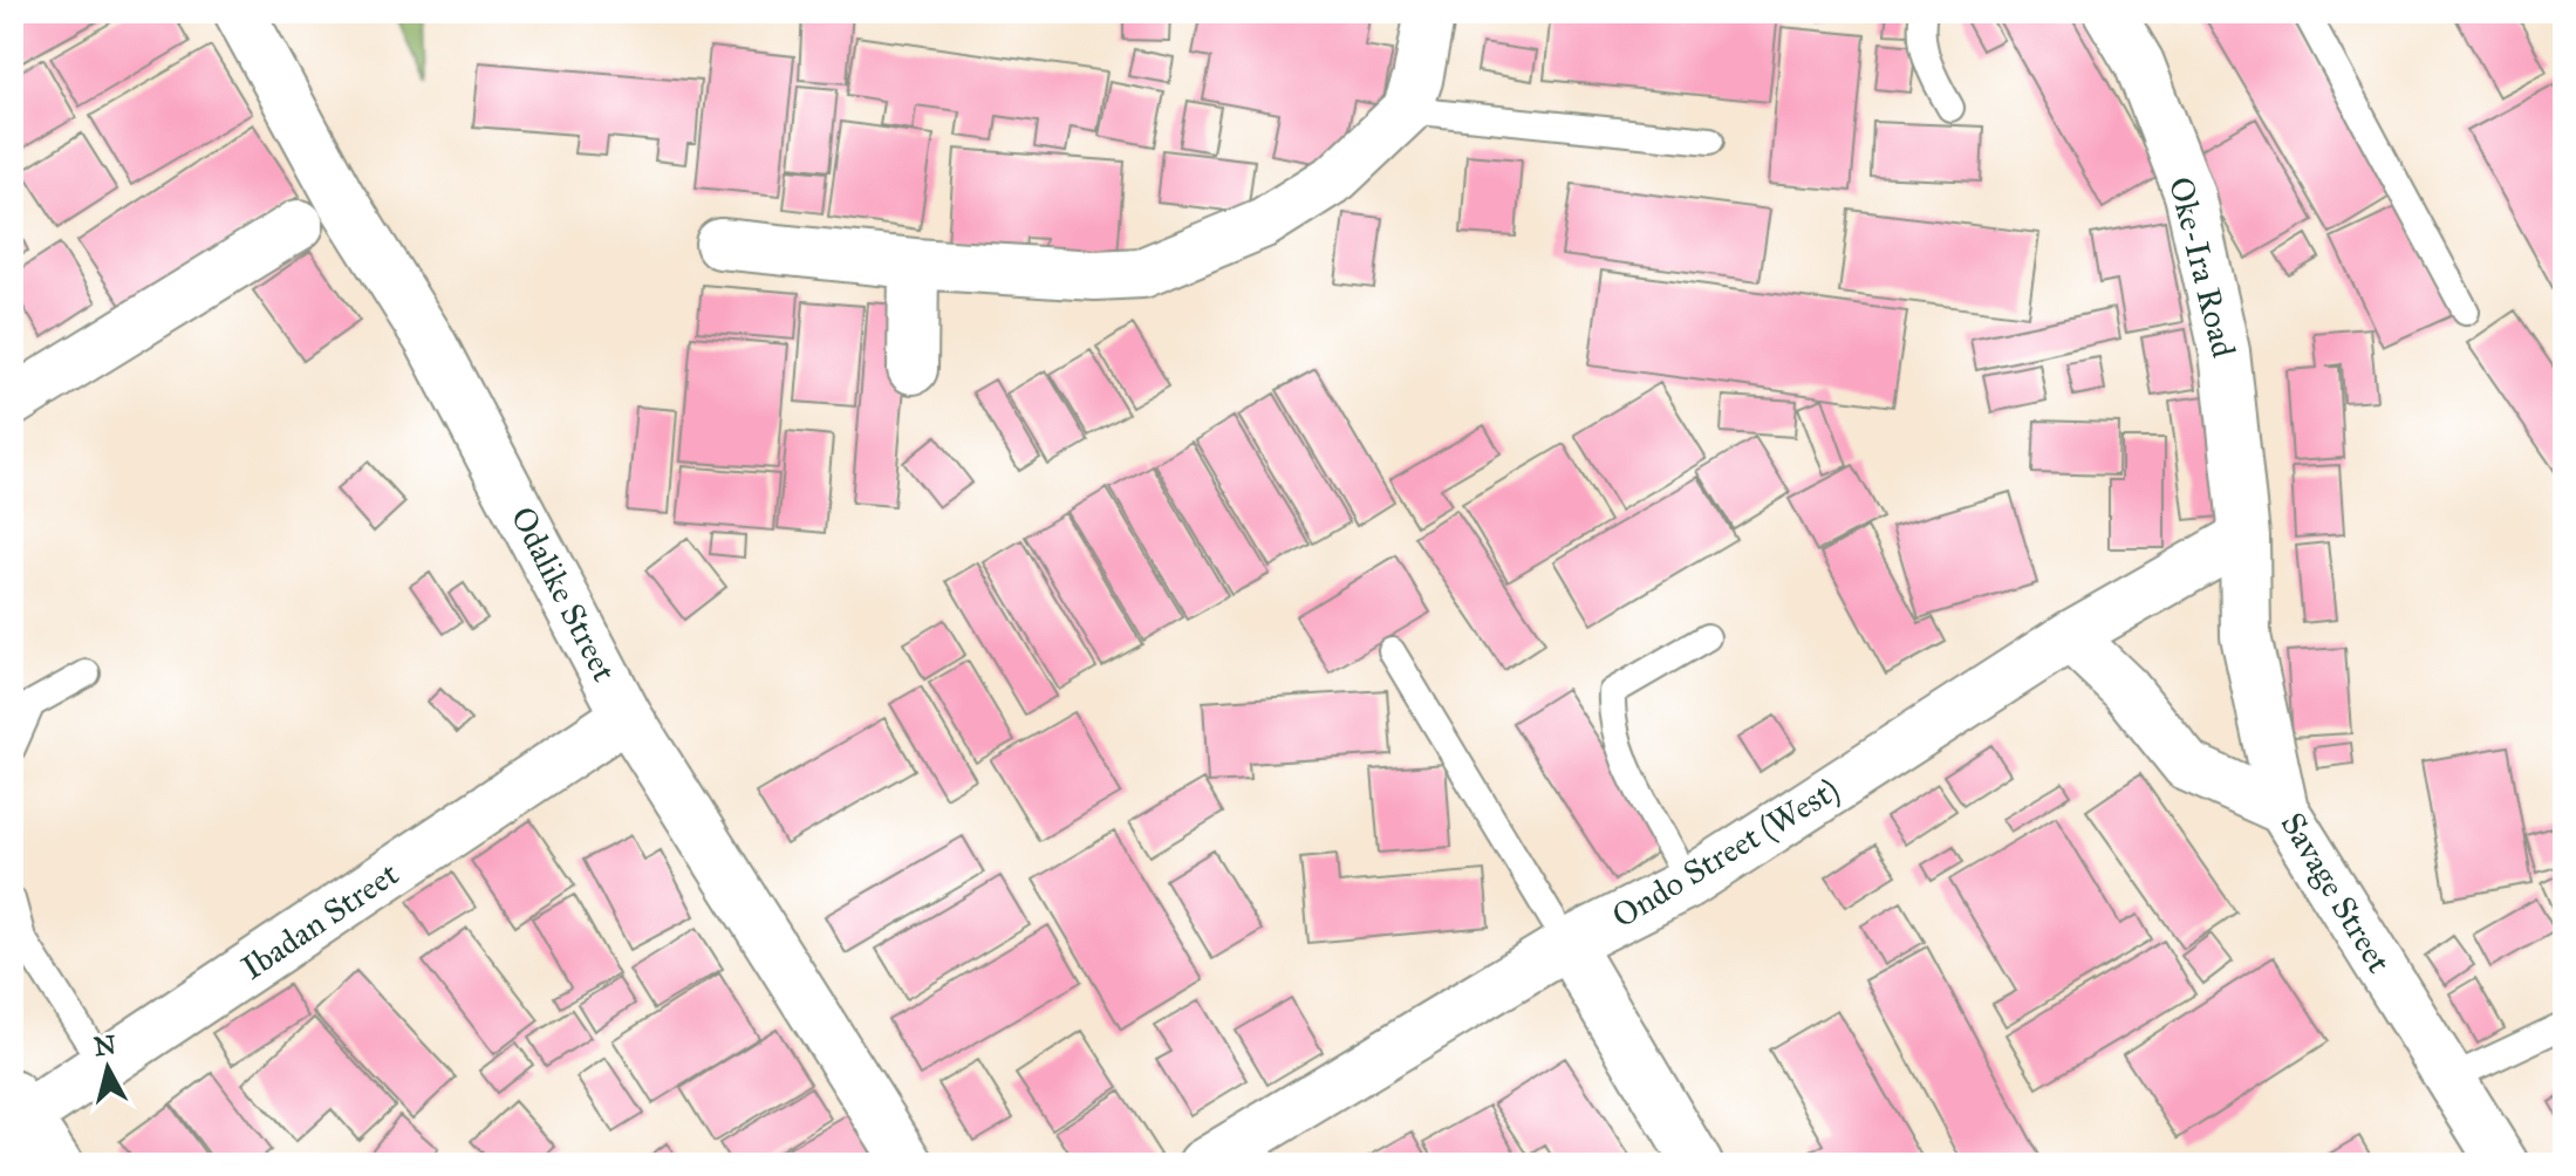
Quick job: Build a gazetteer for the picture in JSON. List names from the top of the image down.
{
  "streets": {
    "street": [
      "Oke-Ira Road",
      "Odalike Street",
      "Ondo Street (West)",
      "Savage Street",
      "Ibadan Street"
    ]
  },
  "crossings": [
    ["Oke-Ira Road", "Ondo Street (West)"],
    ["Oke-Ira Road", "Savage Street"],
    ["Odalike Street", "Ibadan Street"],
    ["Ondo Street (West)", "Savage Street"]
  ],
  "north": "top"
}
